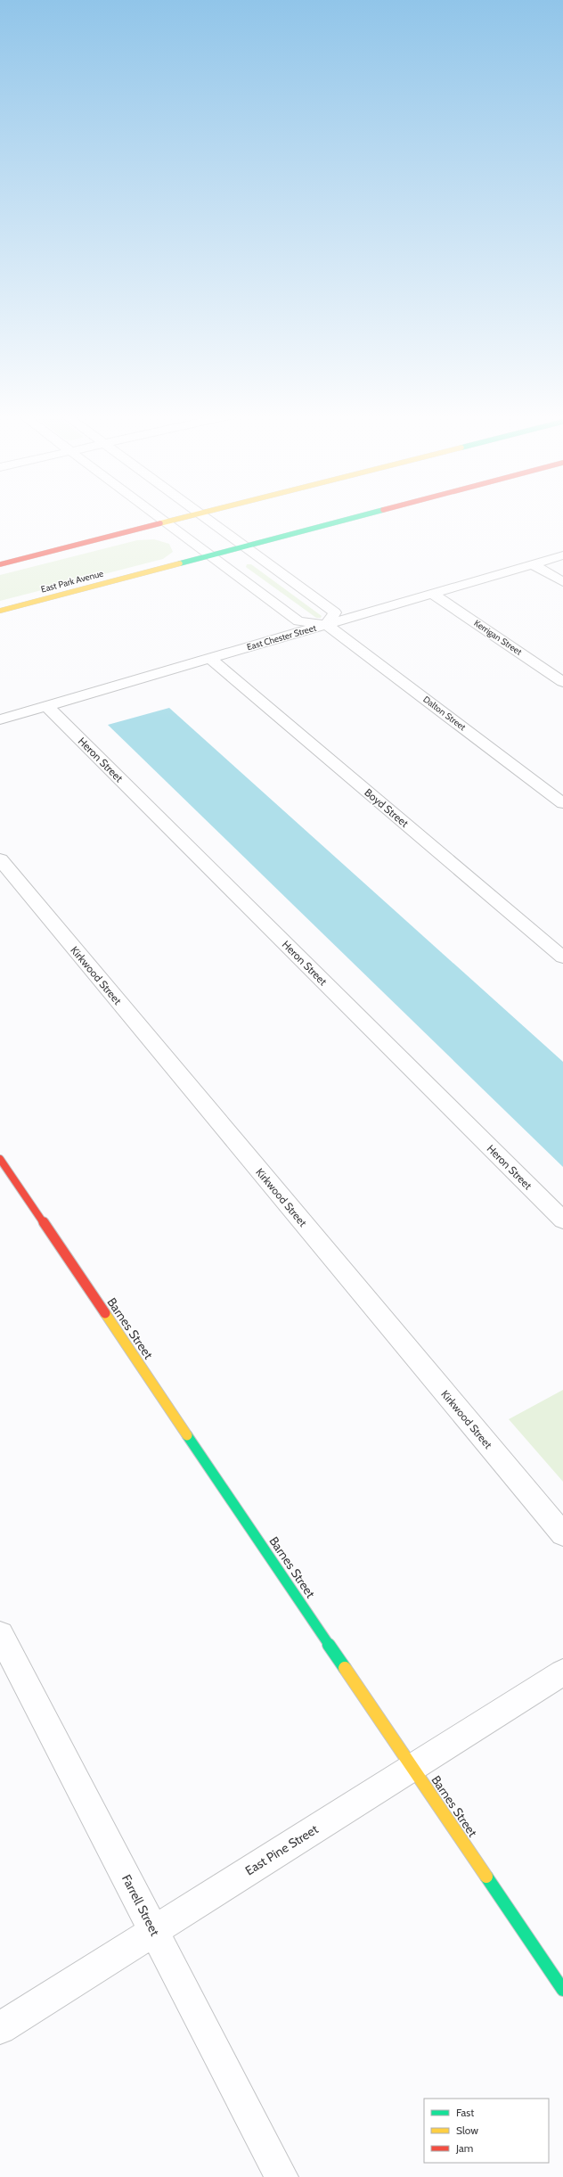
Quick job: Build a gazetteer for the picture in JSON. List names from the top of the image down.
{
  "streets": {
    "main road": ["East Park Avenue", "Barnes Street"],
    "street": [
      "East Chester Street",
      "Kerrigan Street",
      "Dalton Street",
      "Heron Street",
      "Boyd Street",
      "Kirkwood Street",
      "East Pine Street",
      "Farrell Street"
    ]
  },
  "crossings": [
    ["East Chester Street", "Kerrigan Street"],
    ["East Chester Street", "Dalton Street"],
    ["East Chester Street", "Heron Street"],
    ["East Chester Street", "Boyd Street"],
    ["Barnes Street", "East Pine Street"],
    ["East Pine Street", "Farrell Street"]
  ],
  "legend": ["Fast", "Slow", "Jam"]
}
